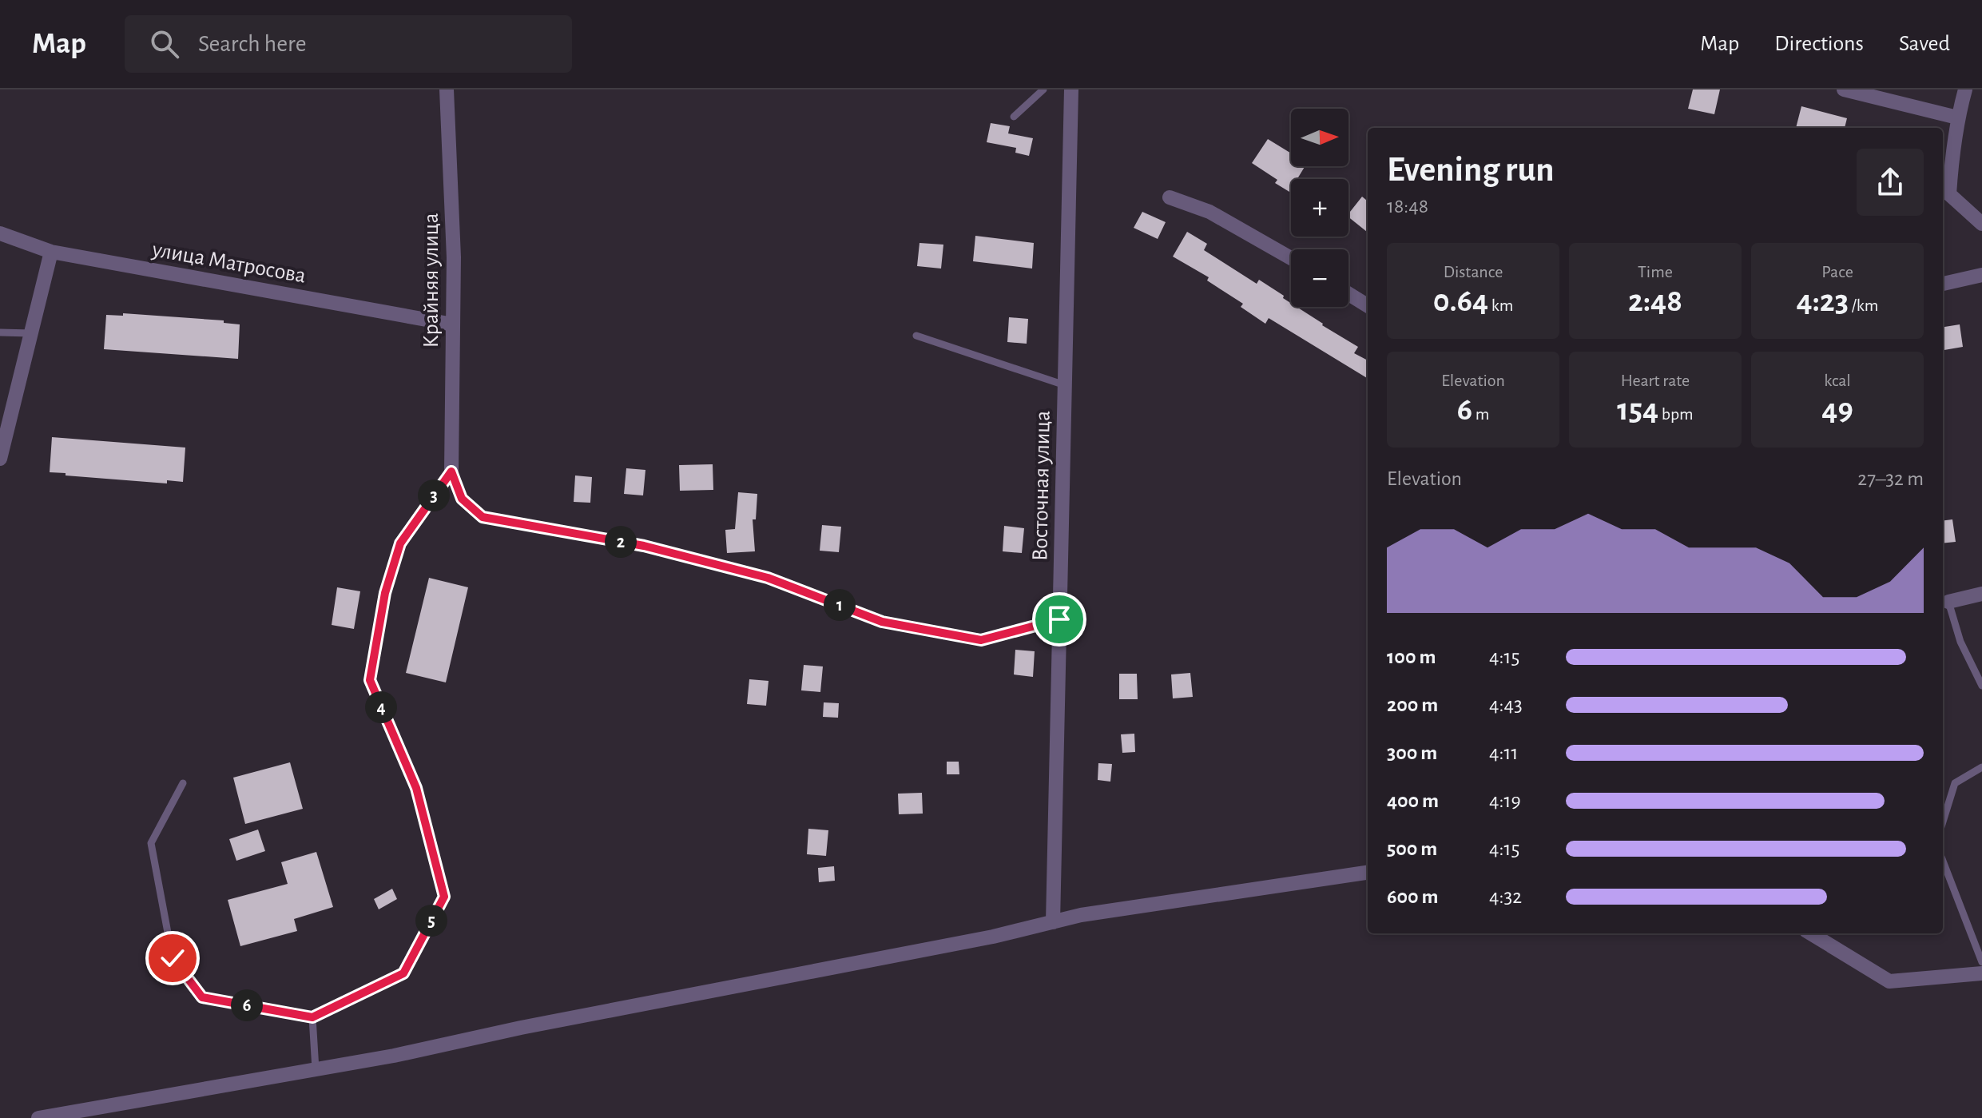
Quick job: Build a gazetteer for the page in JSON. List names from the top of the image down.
{
  "streets": {
    "street": ["улица Матросова", "Крайняя улица", "Восточная улица"]
  },
  "crossings": [
    ["улица Матросова", "Крайняя улица"]
  ],
  "north": "right",
  "page": {
    "header": "Map",
    "search": "Search here",
    "nav": ["Map", "Directions", "Saved"],
    "map_buttons": ["+", "−"],
    "heading": ["Evening run", "18:48"],
    "stats": [
      ["Distance", "0.64 km"],
      ["Time", "2:48"],
      ["Pace", "4:23 /km"],
      ["Elevation", "6 m"],
      ["Heart rate", "154 bpm"],
      ["kcal", "49"]
    ],
    "chart": ["Elevation", "27–32 m"],
    "pins": [
      "3",
      "2",
      "1",
      "4",
      "5",
      "6"
    ],
    "list": [
      {
        "name": "100 m",
        "note": "4:15"
      },
      {
        "name": "200 m",
        "note": "4:43"
      },
      {
        "name": "300 m",
        "note": "4:11"
      },
      {
        "name": "400 m",
        "note": "4:19"
      },
      {
        "name": "500 m",
        "note": "4:15"
      },
      {
        "name": "600 m",
        "note": "4:32"
      }
    ]
  }
}
